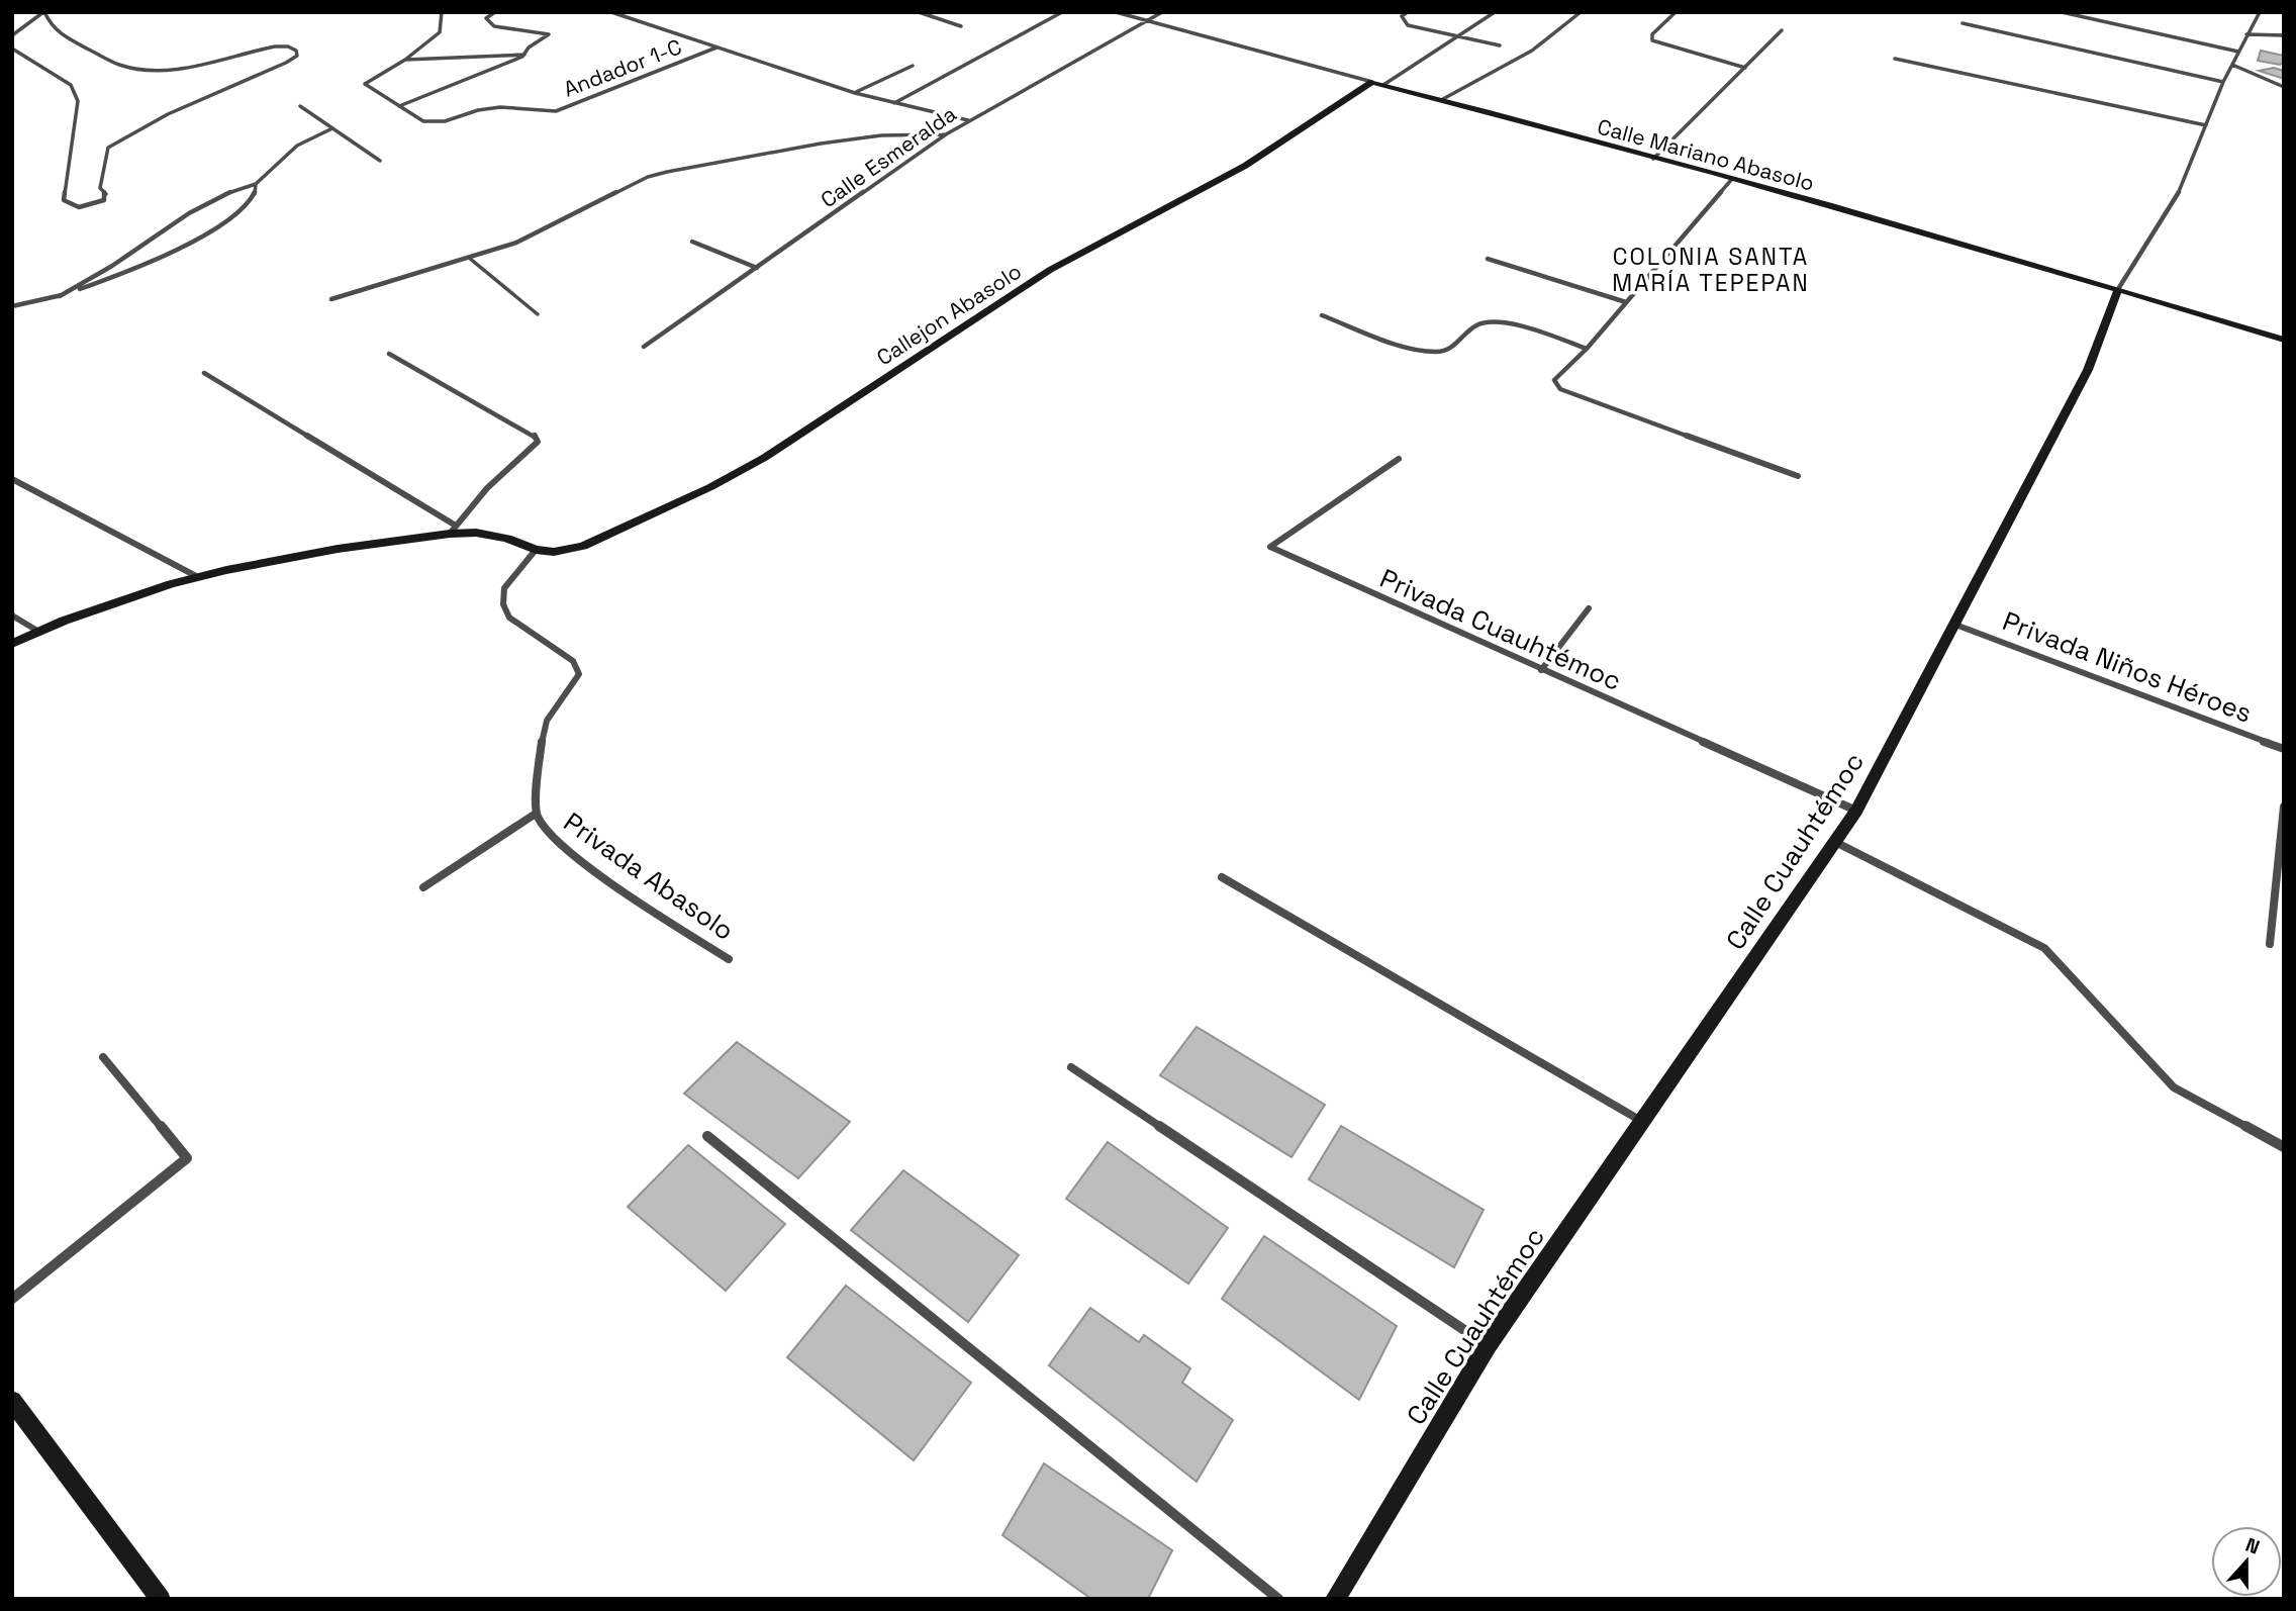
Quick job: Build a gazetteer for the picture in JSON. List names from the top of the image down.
{
  "streets": {
    "street": [
      "Andador 1-C",
      "Calle Mariano Abasolo",
      "Calle Esmeralda",
      "Callejon Abasolo",
      "Privada Cuauhtémoc",
      "Privada Niños Héroes",
      "Calle Cuauhtémoc",
      "Privada Abasolo"
    ]
  },
  "crossings": [
    ["Calle Mariano Abasolo", "Calle Esmeralda"],
    ["Calle Mariano Abasolo", "Callejon Abasolo"],
    ["Calle Mariano Abasolo", "Calle Cuauhtémoc"],
    ["Callejon Abasolo", "Privada Abasolo"],
    ["Privada Cuauhtémoc", "Calle Cuauhtémoc"],
    ["Privada Niños Héroes", "Calle Cuauhtémoc"]
  ],
  "districts": ["COLONIA SANTA MARÍA TEPEPAN"],
  "north": "top"
}
